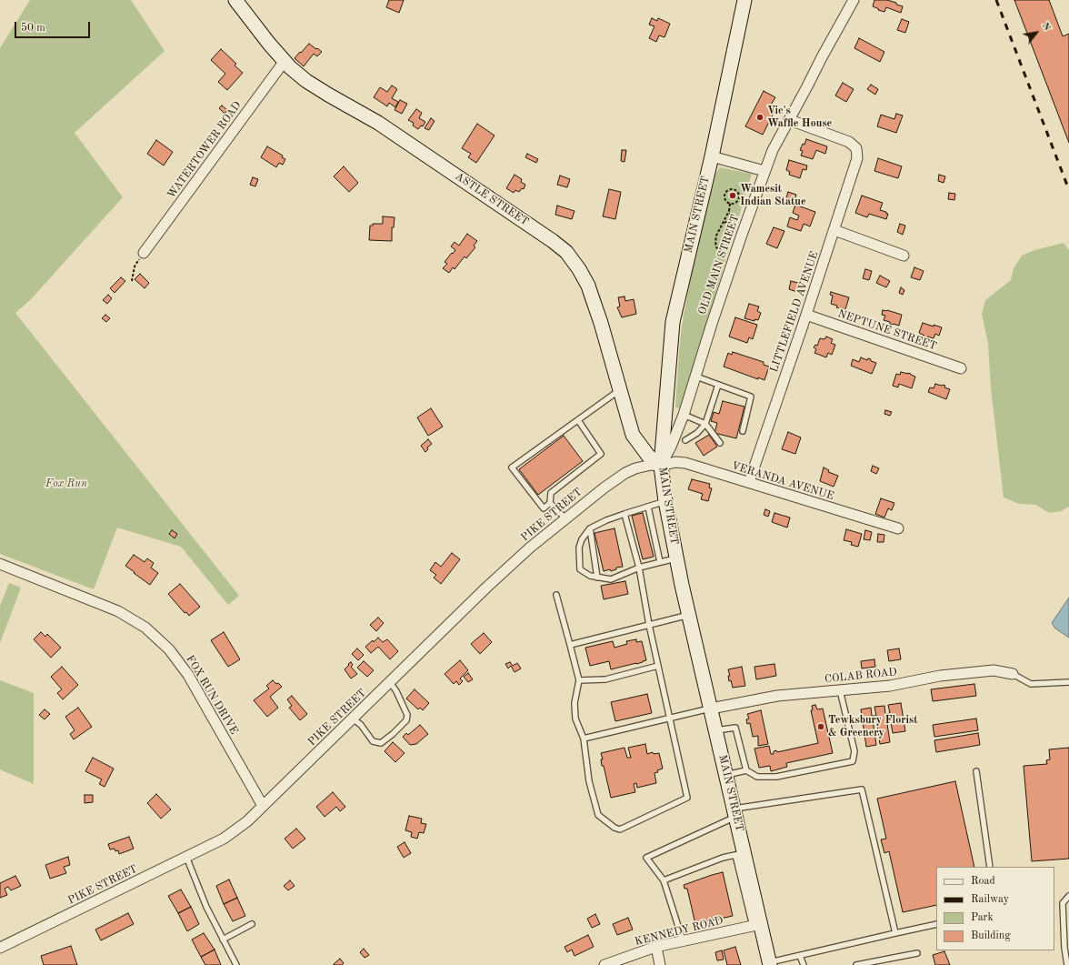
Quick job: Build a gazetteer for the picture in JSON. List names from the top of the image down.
{
  "streets": {
    "main road": ["ASTLE STREET", "MAIN STREET"],
    "street": [
      "WATERTOWER ROAD",
      "OLD MAIN STREET",
      "LITTLEFIELD AVENUE",
      "NEPTUNE STREET",
      "VERANDA AVENUE",
      "PIKE STREET",
      "COLAB ROAD",
      "FOX RUN DRIVE",
      "KENNEDY ROAD"
    ]
  },
  "crossings": [
    ["WATERTOWER ROAD", "ASTLE STREET"],
    ["ASTLE STREET", "MAIN STREET"],
    ["ASTLE STREET", "OLD MAIN STREET"],
    ["ASTLE STREET", "VERANDA AVENUE"],
    ["ASTLE STREET", "PIKE STREET"],
    ["MAIN STREET", "OLD MAIN STREET"],
    ["MAIN STREET", "VERANDA AVENUE"],
    ["MAIN STREET", "PIKE STREET"],
    ["MAIN STREET", "COLAB ROAD"],
    ["MAIN STREET", "KENNEDY ROAD"],
    ["OLD MAIN STREET", "LITTLEFIELD AVENUE"],
    ["OLD MAIN STREET", "VERANDA AVENUE"],
    ["OLD MAIN STREET", "PIKE STREET"],
    ["LITTLEFIELD AVENUE", "NEPTUNE STREET"],
    ["LITTLEFIELD AVENUE", "VERANDA AVENUE"],
    ["VERANDA AVENUE", "PIKE STREET"],
    ["PIKE STREET", "FOX RUN DRIVE"]
  ],
  "parks": ["Fox Run"],
  "places": ["Vic's Waffle House", "Wamesit Indian Statue", "Tewksbury Florist & Greenery"],
  "legend": [
    "Road",
    "Railway",
    "Park",
    "Building"
  ],
  "scale_bar": "50 m",
  "north": "top right"
}
